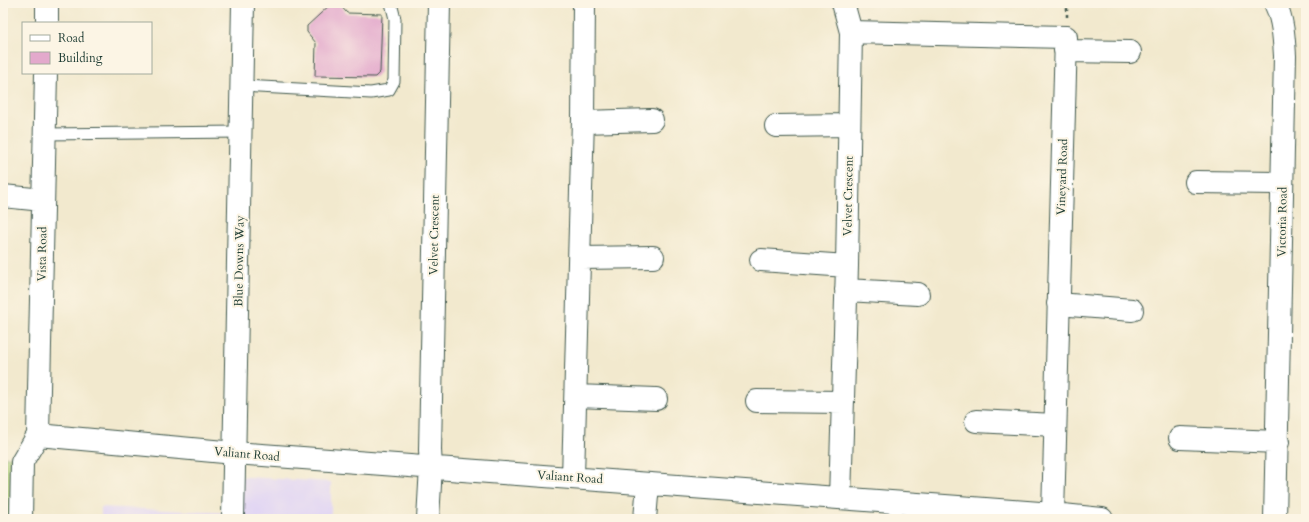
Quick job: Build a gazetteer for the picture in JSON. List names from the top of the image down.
{
  "streets": {
    "street": [
      "Vineyard Road",
      "Velvet Crescent",
      "Victoria Road",
      "Vista Road",
      "Blue Downs Way",
      "Valiant Road"
    ]
  },
  "crossings": [
    ["Vineyard Road", "Velvet Crescent"],
    ["Vineyard Road", "Valiant Road"],
    ["Velvet Crescent", "Valiant Road"],
    ["Vista Road", "Valiant Road"],
    ["Blue Downs Way", "Valiant Road"]
  ],
  "legend": ["Road", "Building"]
}
